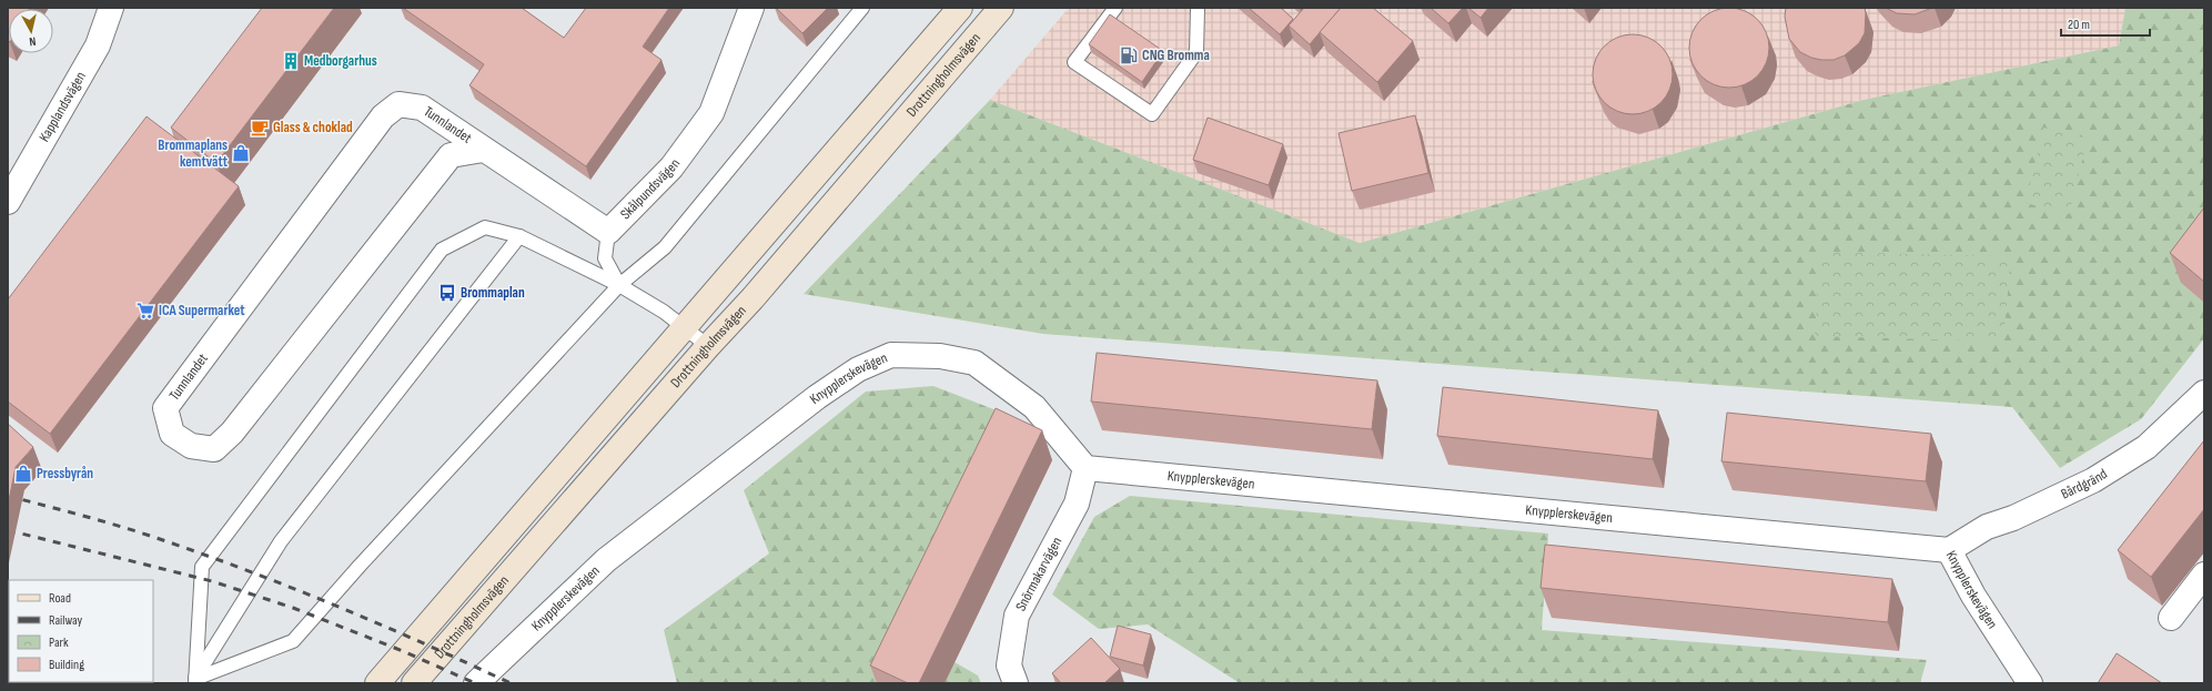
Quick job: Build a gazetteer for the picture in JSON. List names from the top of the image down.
{
  "streets": {
    "main road": ["Drottningholmsvägen"],
    "street": [
      "Kapplandsvägen",
      "Tunnlandet",
      "Skålpundsvägen",
      "Knypplerskevägen",
      "Bårdgränd",
      "Snörmakarvägen"
    ]
  },
  "crossings": [
    ["Tunnlandet", "Skålpundsvägen"],
    ["Knypplerskevägen", "Bårdgränd"],
    ["Knypplerskevägen", "Snörmakarvägen"]
  ],
  "places": {
    "fuel station": ["CNG Bromma"],
    "building": ["Medborgarhus"],
    "cafe": ["Glass & choklad"],
    "shop": ["Brommaplans kemtvätt", "Pressbyrån"],
    "bus stop": ["Brommaplan"],
    "supermarket": ["ICA Supermarket"]
  },
  "legend": [
    "Road",
    "Railway",
    "Park",
    "Building"
  ],
  "scale_bar": "20 m",
  "north": "bottom"
}
